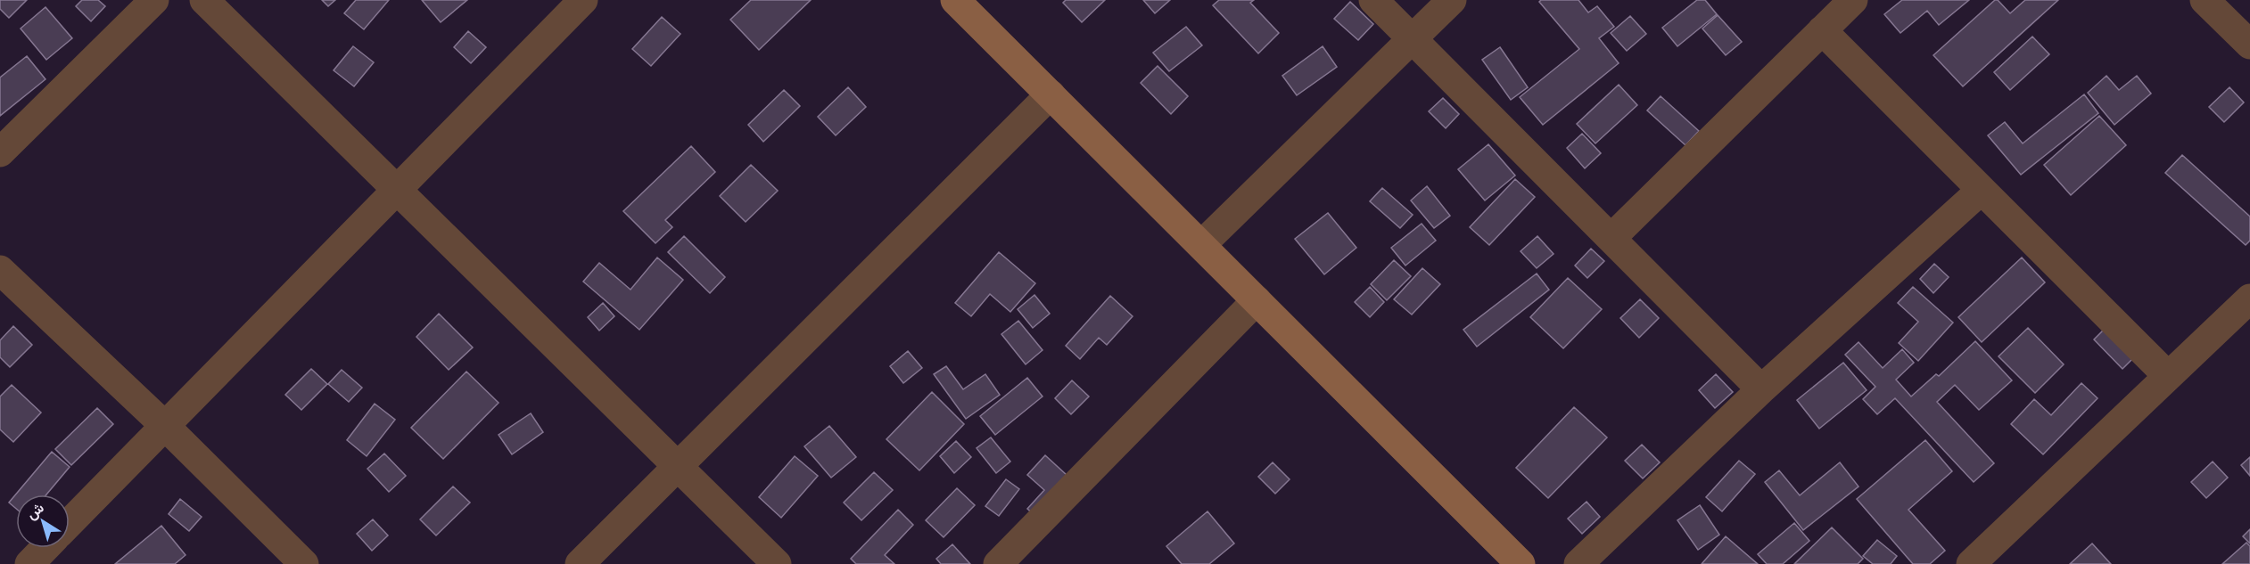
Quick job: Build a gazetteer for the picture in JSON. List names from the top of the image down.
{
  "north": "top left"
}
